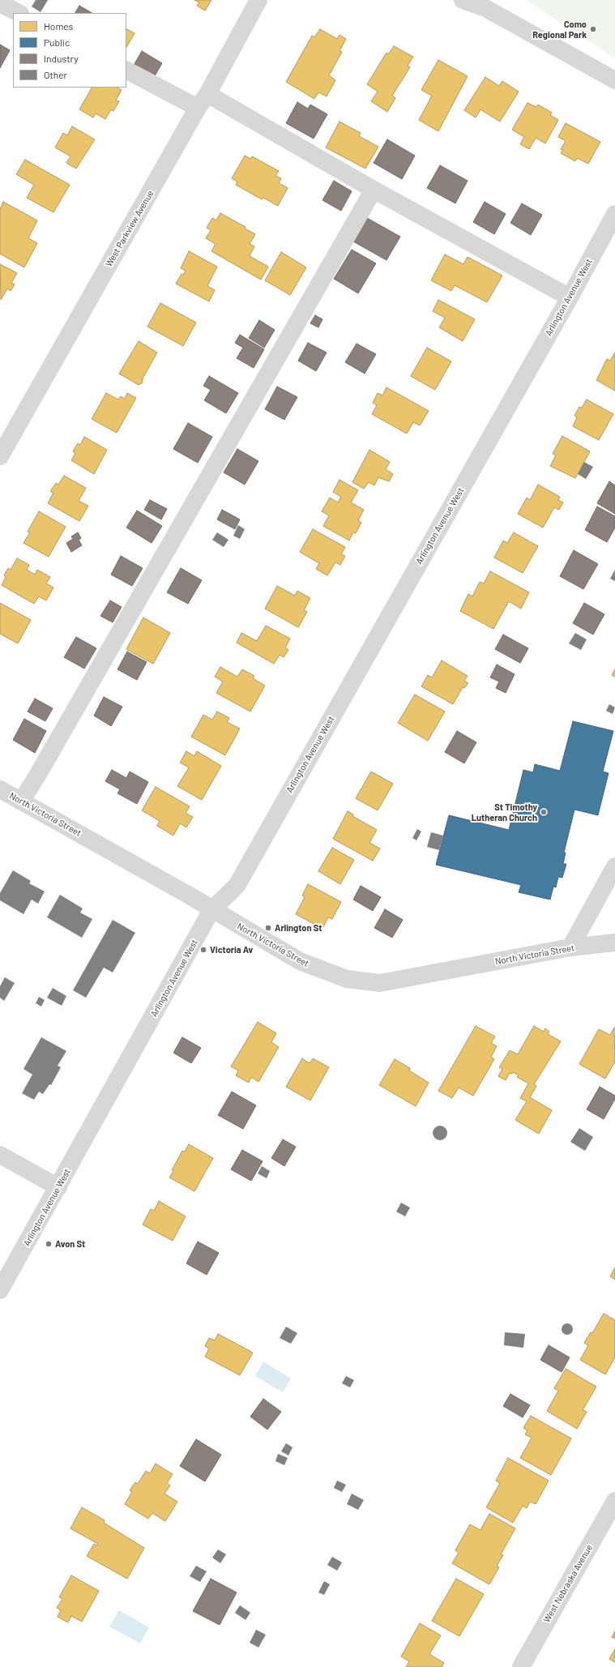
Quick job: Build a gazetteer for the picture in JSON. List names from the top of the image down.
{
  "streets": {
    "street": [
      "West Parkview Avenue",
      "Arlington Avenue West",
      "North Victoria Street",
      "West Nebraska Avenue"
    ]
  },
  "crossings": [
    ["Arlington Avenue West", "North Victoria Street"]
  ],
  "places": [
    "Como Regional Park",
    "St Timothy Lutheran Church",
    "Arlington St",
    "Victoria Av",
    "Avon St"
  ],
  "legend": [
    "Homes",
    "Public",
    "Industry",
    "Other"
  ]
}
